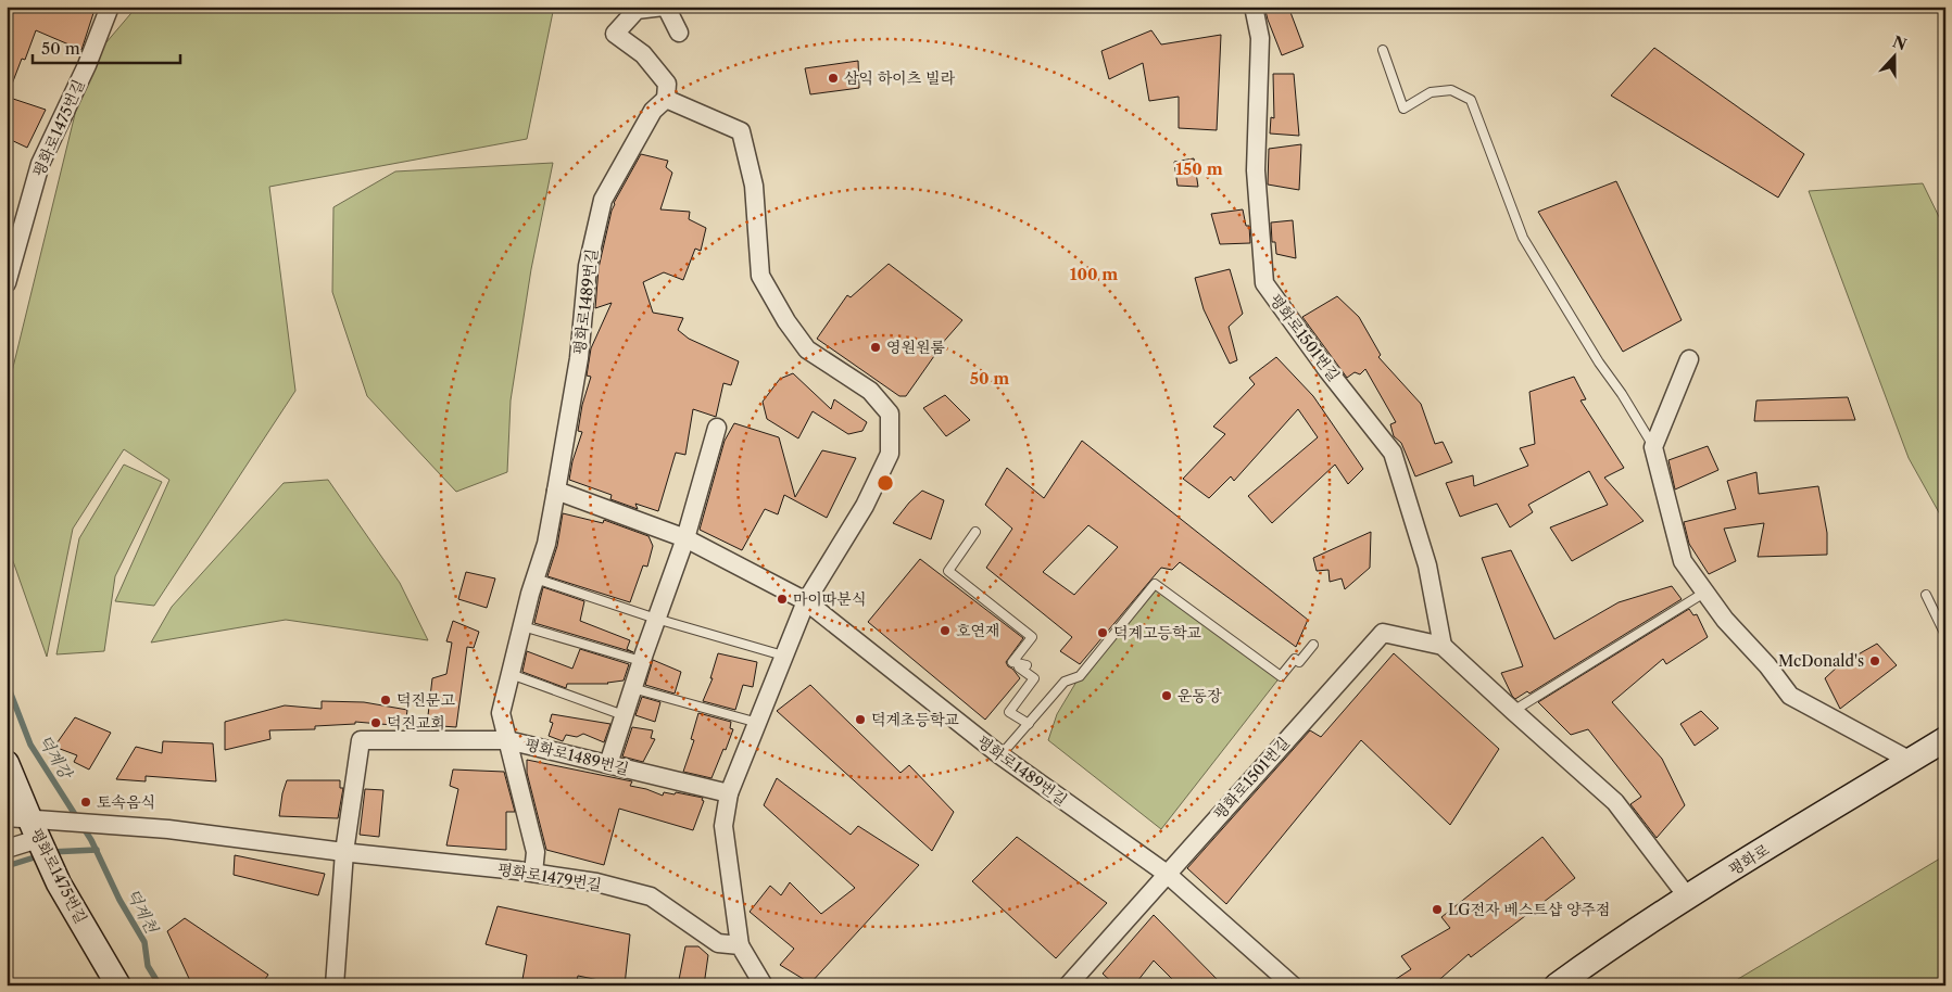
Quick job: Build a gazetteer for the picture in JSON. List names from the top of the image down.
{
  "streets": {
    "main road": ["평화로1475번길", "평화로"],
    "street": ["평화로1489번길", "평화로1501번길", "평화로1479번길"]
  },
  "crossings": [
    ["평화로1475번길", "평화로1479번길"],
    ["평화로1489번길", "평화로1501번길"],
    ["평화로1489번길", "평화로1479번길"],
    ["평화로1501번길", "평화로"]
  ],
  "water": ["덕계강", "덕계천"],
  "places": [
    "삼익 하이츠 빌라",
    "영원원룸",
    "마이따분식",
    "호연재",
    "덕계고등학교",
    "McDonald's",
    "운동장",
    "덕진문고",
    "덕계초등학교",
    "덕진교회",
    "토속음식",
    "LG전자 베스트샵 양주점"
  ],
  "scale_bar": "50 m",
  "north": "top",
  "rings": ["150 m", "100 m", "50 m"]
}
